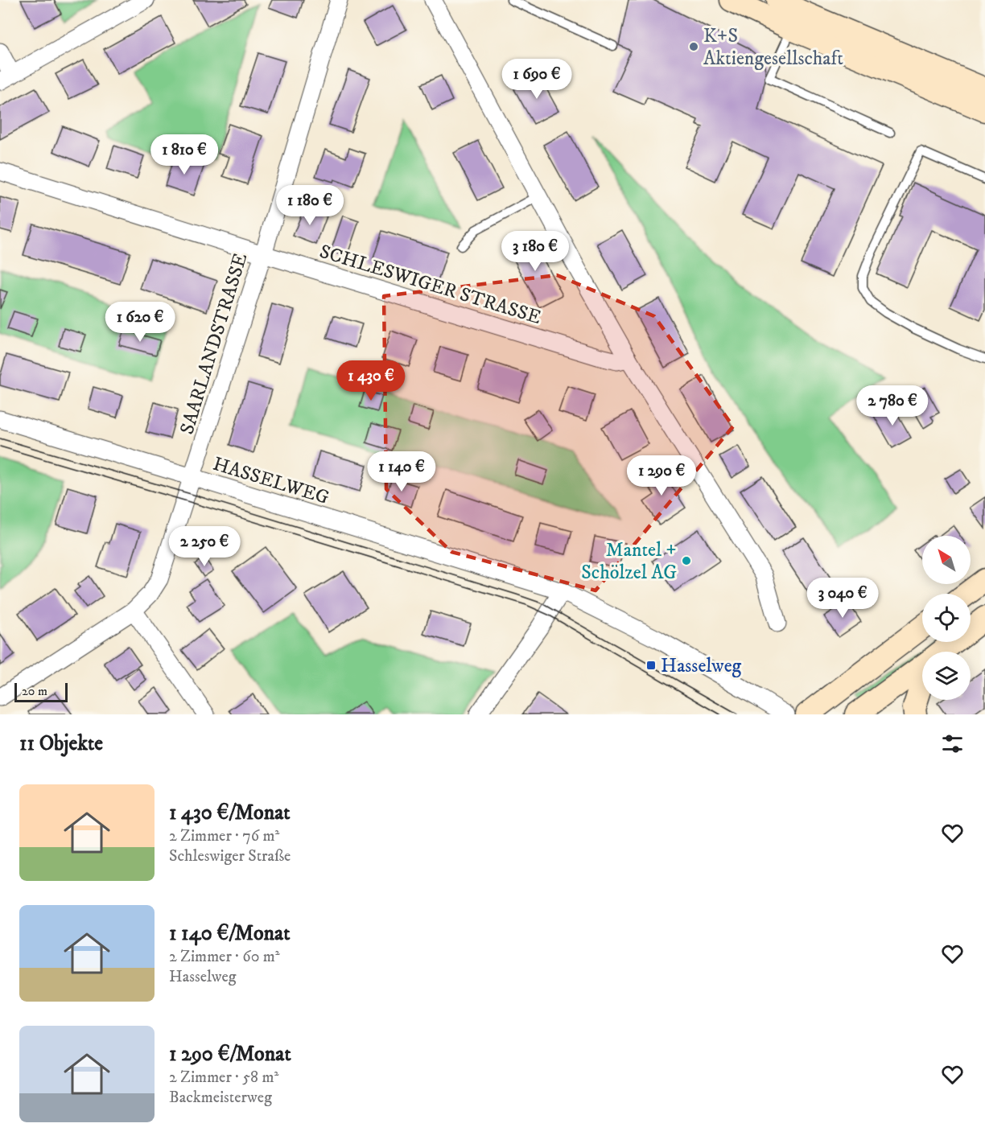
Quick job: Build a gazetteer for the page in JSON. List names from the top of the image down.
{
  "streets": {
    "street": ["SCHLESWIGER STRASSE", "SAARLANDSTRASSE", "HASSELWEG"]
  },
  "crossings": [
    ["SCHLESWIGER STRASSE", "SAARLANDSTRASSE"],
    ["SAARLANDSTRASSE", "HASSELWEG"]
  ],
  "places": {
    "other": ["K+S Aktiengesellschaft", "Mantel + Schölzel AG"],
    "transit": ["Hasselweg"]
  },
  "scale_bar": "20 m",
  "north": "top left",
  "page": {
    "price": [
      "1 690 €",
      "1 810 €",
      "1 180 €",
      "3 180 €",
      "1 620 €",
      "1 430 €",
      "2 780 €",
      "1 140 €",
      "1 290 €",
      "2 250 €",
      "3 040 €"
    ],
    "scale": "20 m",
    "heading": "11 Objekte",
    "list": [
      {
        "name": "1 430 €/Monat",
        "note": "2 Zimmer · 76 m² · Schleswiger Straße"
      },
      {
        "name": "1 140 €/Monat",
        "note": "2 Zimmer · 60 m² · Hasselweg"
      },
      {
        "name": "1 290 €/Monat",
        "note": "2 Zimmer · 58 m² · Backmeisterweg"
      }
    ]
  }
}
